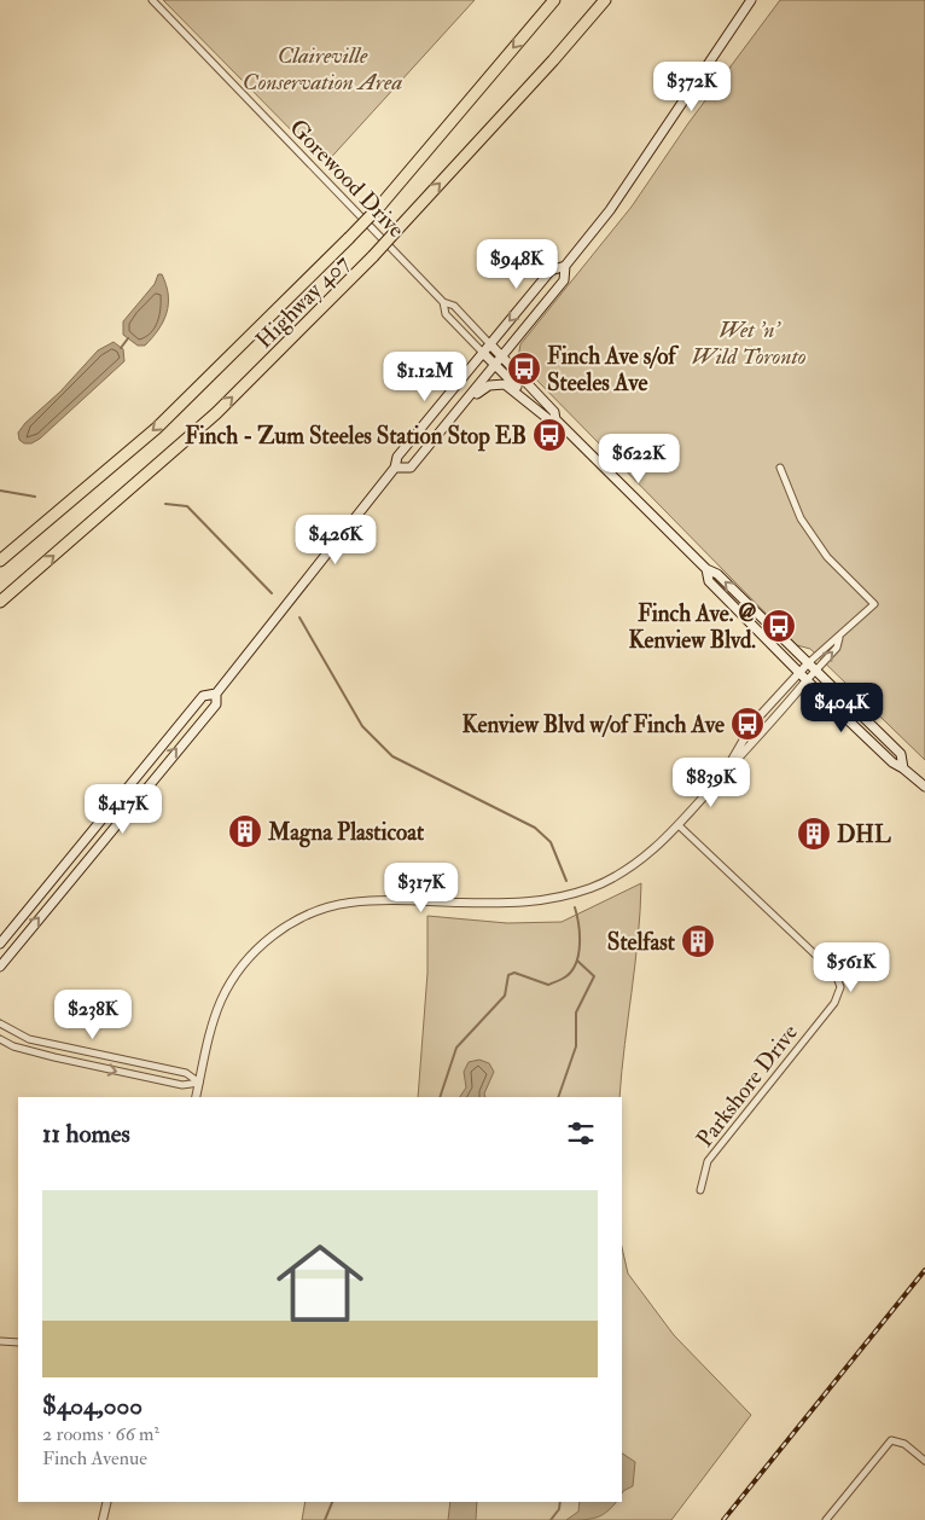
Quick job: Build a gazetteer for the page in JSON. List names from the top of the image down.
{
  "streets": {
    "highway": ["Highway 407"],
    "street": ["Gorewood Drive", "Parkshore Drive"]
  },
  "parks": ["Claireville Conservation Area", "Wet 'n' Wild Toronto"],
  "places": {
    "bus stop": [
      "Finch Ave s/of Steeles Ave",
      "Finch - Zum Steeles Station Stop EB",
      "Finch Ave. @ Kenview Blvd.",
      "Kenview Blvd w/of Finch Ave"
    ],
    "building": ["Magna Plasticoat", "DHL", "Stelfast"]
  },
  "page": {
    "price": [
      "$372K",
      "$948K",
      "$1.12M",
      "$622K",
      "$426K",
      "$404K",
      "$839K",
      "$417K",
      "$317K",
      "$561K",
      "$238K"
    ],
    "heading": "11 homes",
    "list": [
      {
        "name": "$404,000",
        "note": "2 rooms · 66 m² · Finch Avenue"
      }
    ]
  }
}
